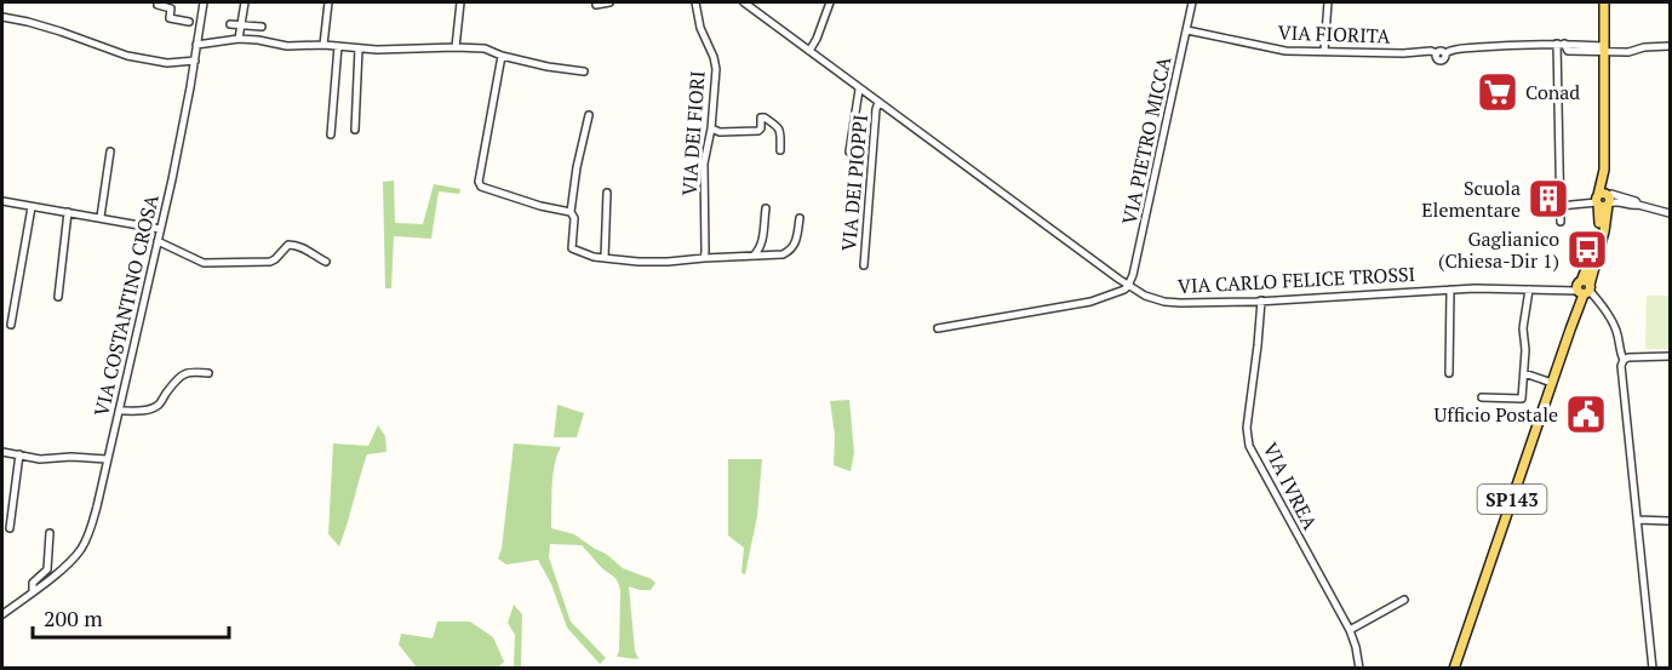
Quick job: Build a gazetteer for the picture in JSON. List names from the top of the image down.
{
  "streets": {
    "main road": ["SP143"],
    "street": [
      "VIA FIORITA",
      "VIA DEI FIORI",
      "VIA PIETRO MICCA",
      "VIA DEI PIOPPI",
      "VIA CARLO FELICE TROSSI",
      "VIA COSTANTINO CROSA",
      "VIA IVREA"
    ]
  },
  "crossings": [
    ["VIA FIORITA", "VIA PIETRO MICCA"],
    ["VIA PIETRO MICCA", "VIA CARLO FELICE TROSSI"],
    ["VIA DEI PIOPPI", "VIA CARLO FELICE TROSSI"],
    ["VIA CARLO FELICE TROSSI", "VIA IVREA"],
    ["VIA CARLO FELICE TROSSI", "SP143"]
  ],
  "places": {
    "supermarket": ["Conad"],
    "building": ["Scuola Elementare"],
    "bus stop": ["Gaglianico (Chiesa-Dir 1)"],
    "public building": ["Ufficio Postale"]
  },
  "scale_bar": "200 m"
}
